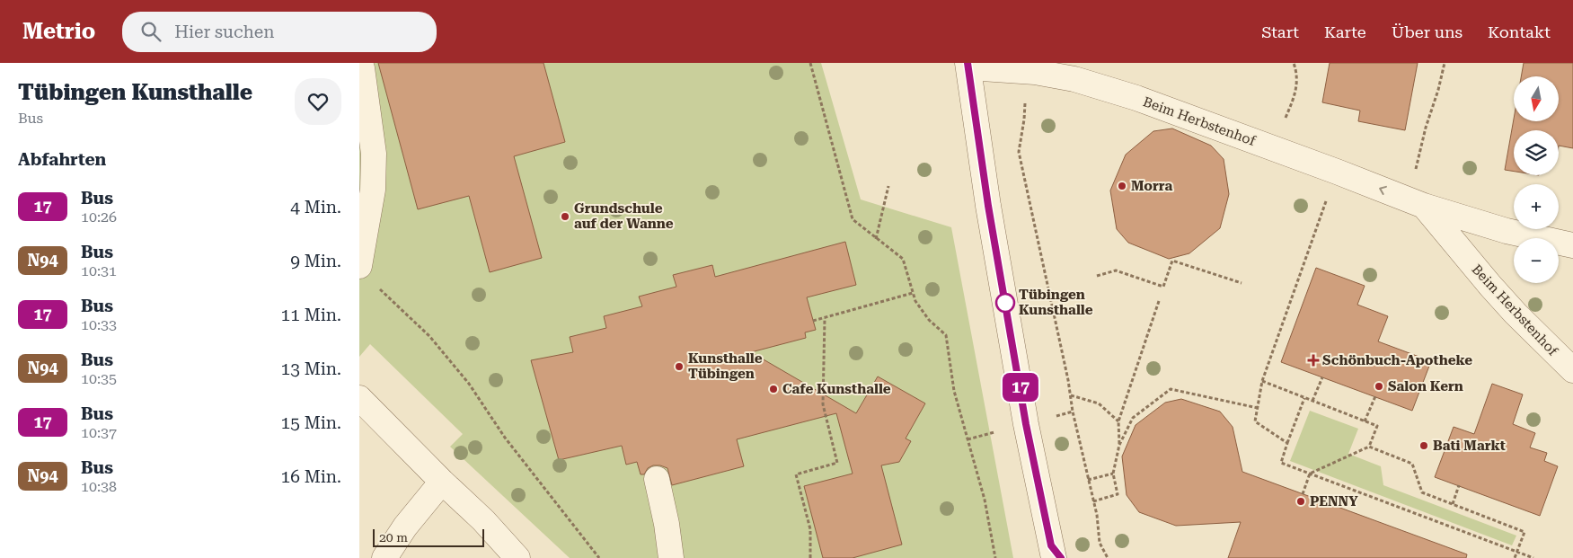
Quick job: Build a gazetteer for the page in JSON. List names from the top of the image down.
{
  "streets": {
    "street": ["Beim Herbstenhof"]
  },
  "places": {
    "other": [
      "Morra",
      "Grundschule auf der Wanne",
      "Tübingen Kunsthalle",
      "Kunsthalle Tübingen",
      "Salon Kern",
      "Cafe Kunsthalle",
      "Bati Markt",
      "PENNY"
    ],
    "health": ["Schönbuch-Apotheke"]
  },
  "lines": ["bus line 17"],
  "scale_bar": "20 m",
  "north": "bottom",
  "page": {
    "header": "Metrio",
    "search": "Hier suchen",
    "nav": [
      "Start",
      "Karte",
      "Über uns",
      "Kontakt"
    ],
    "heading": [
      ["Tübingen Kunsthalle", "Bus"],
      "Abfahrten"
    ],
    "on_map": "17",
    "map_buttons": ["+", "−"],
    "list": [
      {
        "mark": "17",
        "name": "Bus",
        "note": "10:26",
        "value": "4 Min."
      },
      {
        "mark": "N94",
        "name": "Bus",
        "note": "10:31",
        "value": "9 Min."
      },
      {
        "mark": "17",
        "name": "Bus",
        "note": "10:33",
        "value": "11 Min."
      },
      {
        "mark": "N94",
        "name": "Bus",
        "note": "10:35",
        "value": "13 Min."
      },
      {
        "mark": "17",
        "name": "Bus",
        "note": "10:37",
        "value": "15 Min."
      },
      {
        "mark": "N94",
        "name": "Bus",
        "note": "10:38",
        "value": "16 Min."
      }
    ],
    "scale": "20 m"
  }
}
